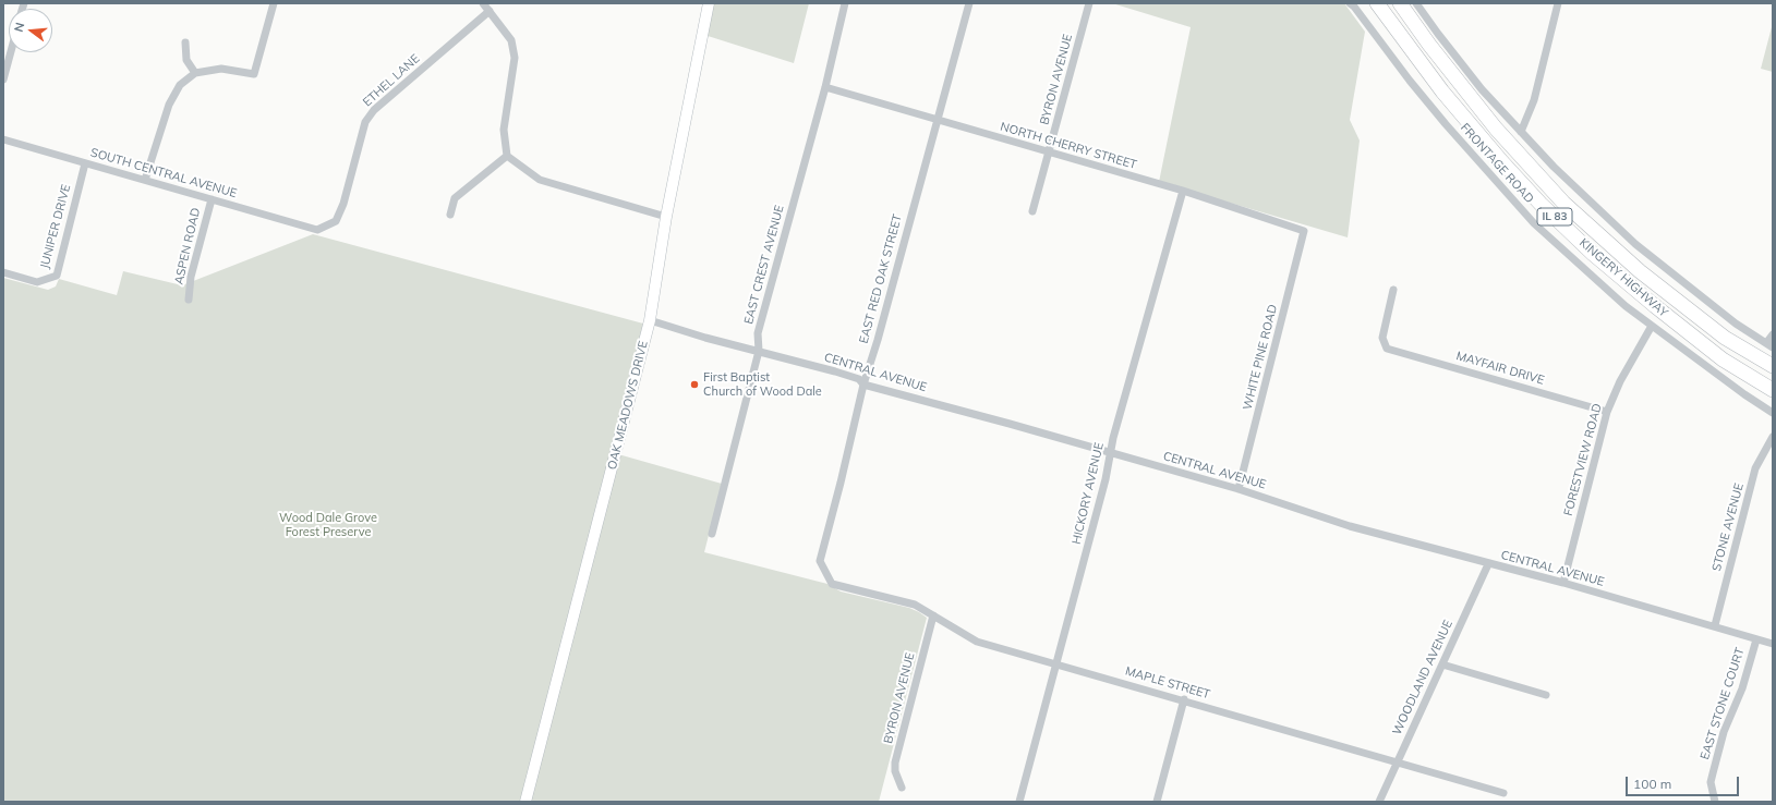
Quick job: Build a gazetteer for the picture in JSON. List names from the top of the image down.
{
  "streets": {
    "highway": ["IL 83", "KINGERY HIGHWAY"],
    "street": [
      "BYRON AVENUE",
      "ETHEL LANE",
      "NORTH CHERRY STREET",
      "FRONTAGE ROAD",
      "SOUTH CENTRAL AVENUE",
      "JUNIPER DRIVE",
      "ASPEN ROAD",
      "EAST CREST AVENUE",
      "EAST RED OAK STREET",
      "WHITE PINE ROAD",
      "MAYFAIR DRIVE",
      "CENTRAL AVENUE",
      "OAK MEADOWS DRIVE",
      "FORESTVIEW ROAD",
      "HICKORY AVENUE",
      "STONE AVENUE",
      "WOODLAND AVENUE",
      "MAPLE STREET",
      "EAST STONE COURT"
    ]
  },
  "crossings": [
    ["BYRON AVENUE", "NORTH CHERRY STREET"],
    ["BYRON AVENUE", "MAPLE STREET"],
    ["ETHEL LANE", "SOUTH CENTRAL AVENUE"],
    ["NORTH CHERRY STREET", "EAST CREST AVENUE"],
    ["NORTH CHERRY STREET", "EAST RED OAK STREET"],
    ["NORTH CHERRY STREET", "WHITE PINE ROAD"],
    ["NORTH CHERRY STREET", "HICKORY AVENUE"],
    ["FRONTAGE ROAD", "FORESTVIEW ROAD"],
    ["SOUTH CENTRAL AVENUE", "JUNIPER DRIVE"],
    ["SOUTH CENTRAL AVENUE", "ASPEN ROAD"],
    ["EAST CREST AVENUE", "CENTRAL AVENUE"],
    ["EAST RED OAK STREET", "CENTRAL AVENUE"],
    ["EAST RED OAK STREET", "MAPLE STREET"],
    ["WHITE PINE ROAD", "CENTRAL AVENUE"],
    ["MAYFAIR DRIVE", "FORESTVIEW ROAD"],
    ["CENTRAL AVENUE", "OAK MEADOWS DRIVE"],
    ["CENTRAL AVENUE", "FORESTVIEW ROAD"],
    ["CENTRAL AVENUE", "HICKORY AVENUE"],
    ["CENTRAL AVENUE", "STONE AVENUE"],
    ["CENTRAL AVENUE", "WOODLAND AVENUE"],
    ["CENTRAL AVENUE", "EAST STONE COURT"],
    ["HICKORY AVENUE", "MAPLE STREET"],
    ["WOODLAND AVENUE", "MAPLE STREET"]
  ],
  "parks": ["Wood Dale Grove Forest Preserve"],
  "places": ["First Baptist Church of Wood Dale"],
  "scale_bar": "100 m",
  "north": "left"
}
